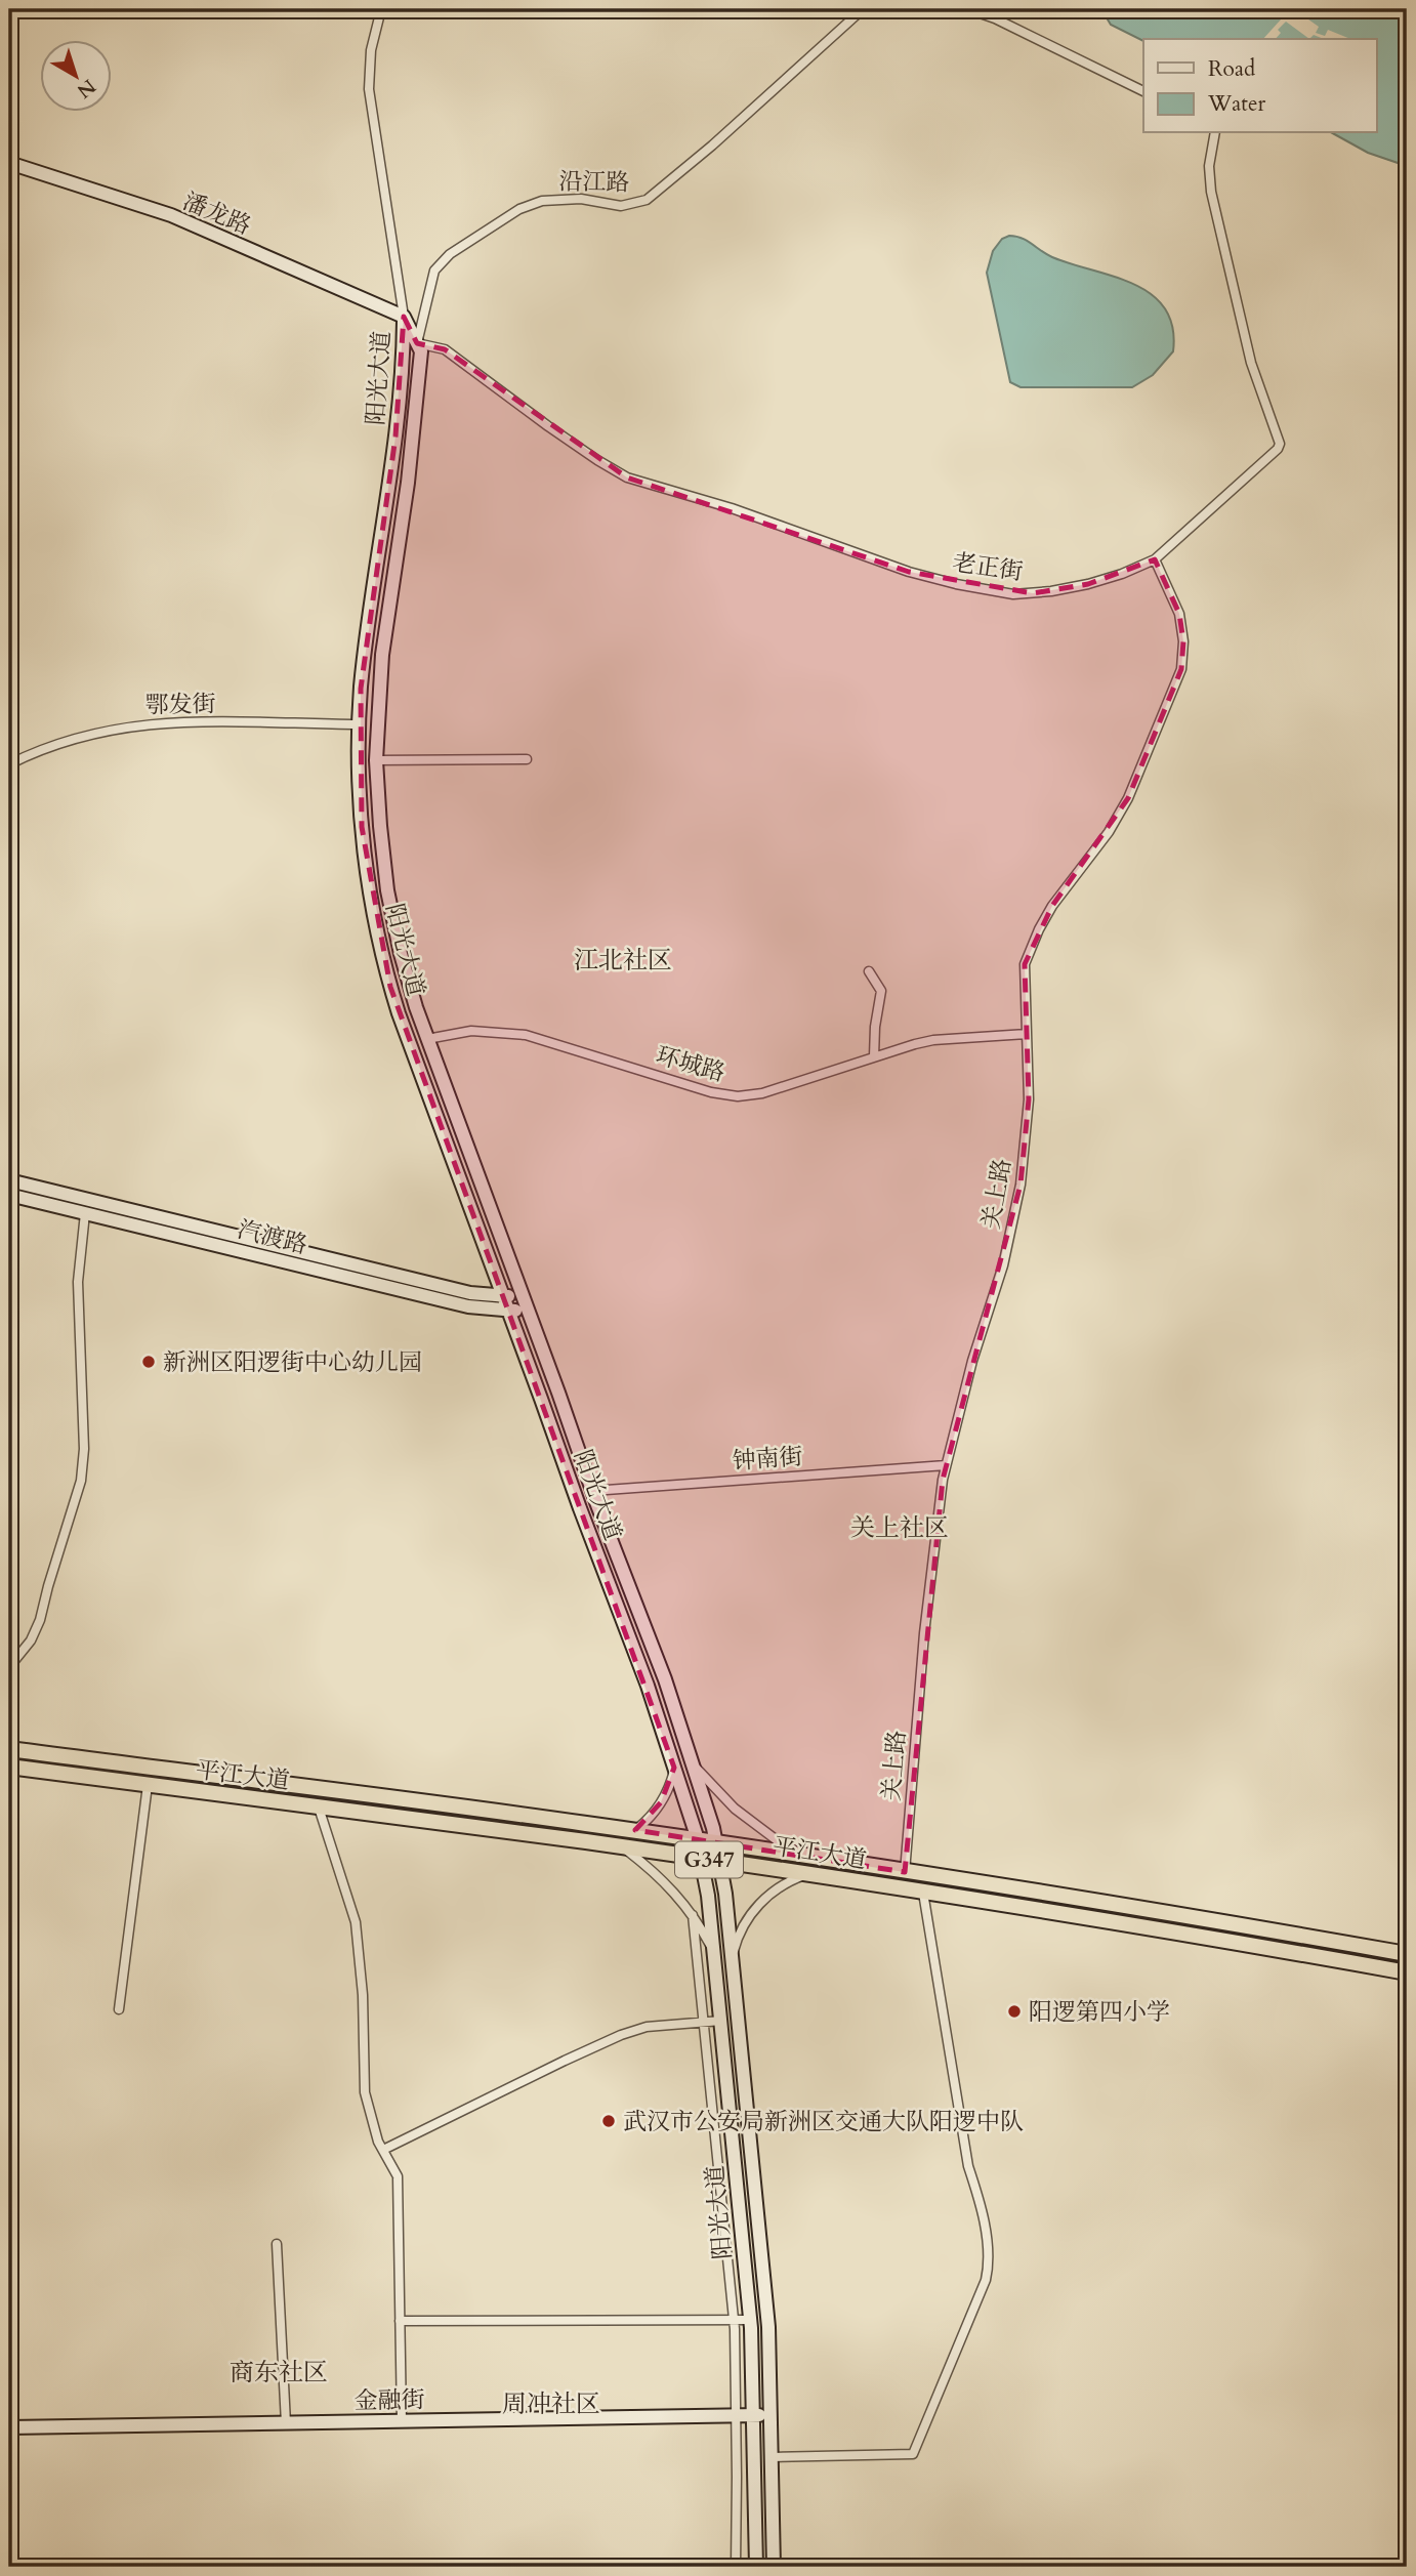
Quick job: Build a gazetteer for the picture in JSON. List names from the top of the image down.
{
  "streets": {
    "highway": ["平江大道", "G347"],
    "street": [
      "沿江路",
      "潘龙路",
      "阳光大道",
      "老正街",
      "鄂发街",
      "环城路",
      "关上路",
      "汽渡路",
      "钟南街",
      "金融街"
    ]
  },
  "crossings": [
    ["沿江路", "阳光大道"],
    ["沿江路", "老正街"],
    ["潘龙路", "阳光大道"],
    ["阳光大道", "老正街"],
    ["阳光大道", "鄂发街"],
    ["阳光大道", "环城路"],
    ["阳光大道", "汽渡路"],
    ["阳光大道", "钟南街"],
    ["阳光大道", "平江大道"],
    ["阳光大道", "金融街"],
    ["老正街", "关上路"],
    ["环城路", "关上路"],
    ["关上路", "钟南街"],
    ["关上路", "平江大道"]
  ],
  "districts": [
    "江北社区",
    "关上社区",
    "商东社区",
    "周冲社区"
  ],
  "places": ["新洲区阳逻街中心幼儿园", "阳逻第四小学", "武汉市公安局新洲区交通大队阳逻中队"],
  "legend": ["Road", "Water"],
  "north": "bottom right"
}
